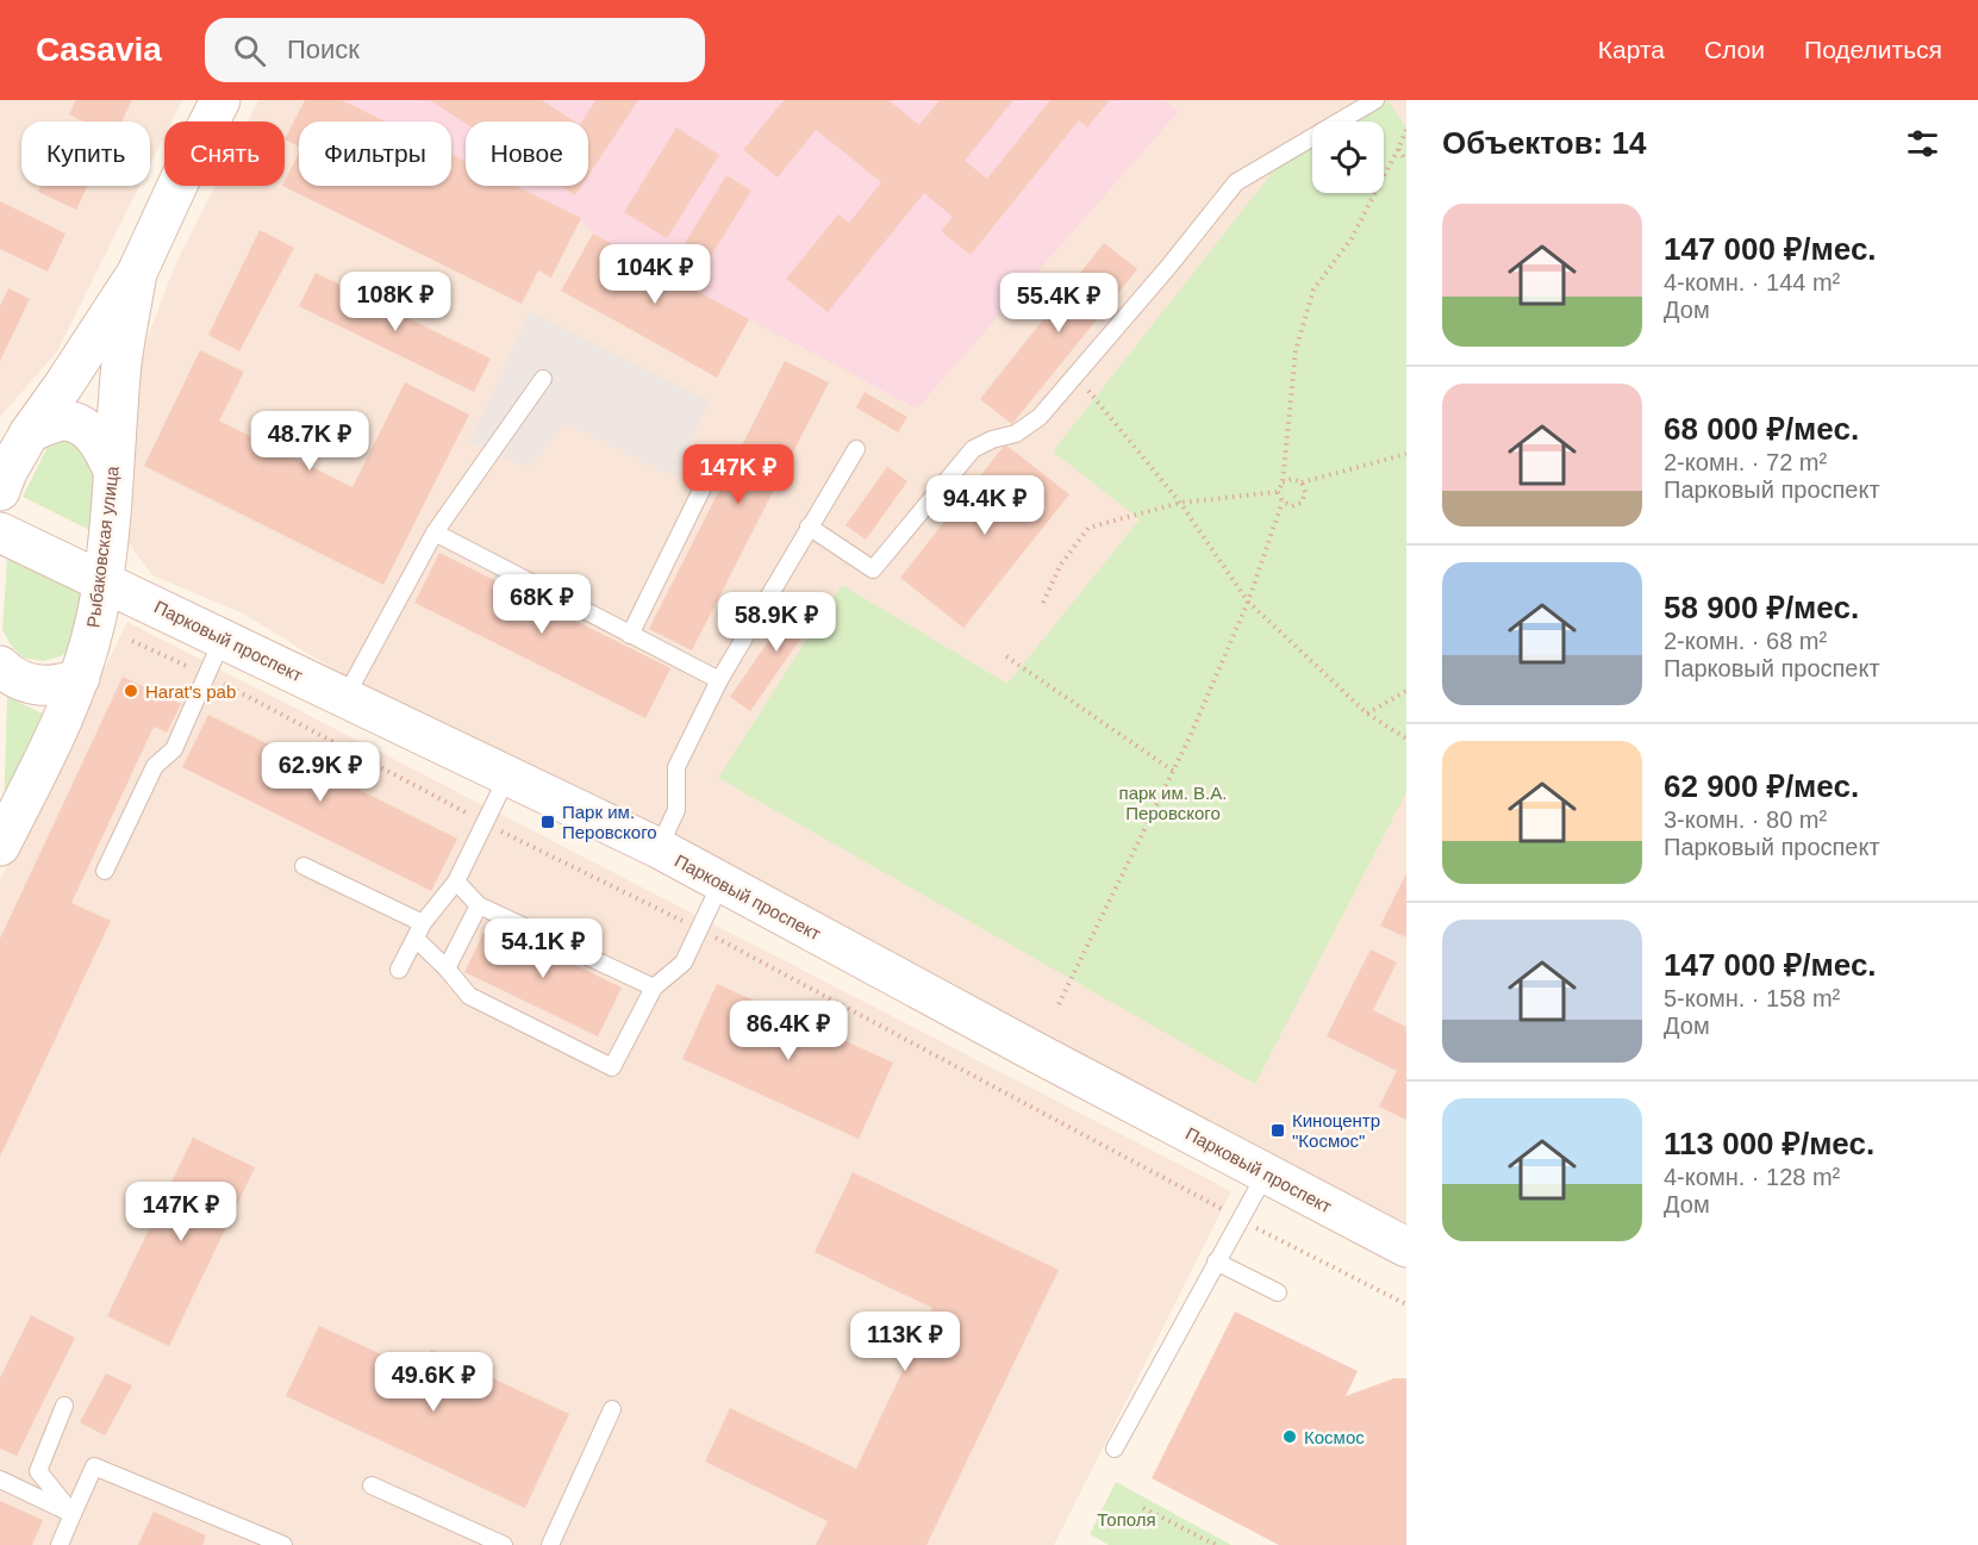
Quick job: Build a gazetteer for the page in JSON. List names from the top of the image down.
{
  "streets": {
    "main road": ["Рыбаковская улица", "Парковый проспект"]
  },
  "crossings": [
    ["Рыбаковская улица", "Парковый проспект"]
  ],
  "parks": ["парк им. В.А. Перовского", "Тополя"],
  "places": {
    "other": ["Harat's pab", "Космос"],
    "transit": ["Парк им. Перовского", "Киноцентр \"Космос\""]
  },
  "page": {
    "header": "Casavia",
    "search": "Поиск",
    "nav": ["Карта", "Слои", "Поделиться"],
    "heading": "Объектов: 14",
    "chip": [
      "Купить",
      "Снять",
      "Фильтры",
      "Новое"
    ],
    "list": [
      {
        "name": "147 000 ₽/мес.",
        "note": "4-комн. · 144 m² · Дом"
      },
      {
        "name": "68 000 ₽/мес.",
        "note": "2-комн. · 72 m² · Парковый проспект"
      },
      {
        "name": "58 900 ₽/мес.",
        "note": "2-комн. · 68 m² · Парковый проспект"
      },
      {
        "name": "62 900 ₽/мес.",
        "note": "3-комн. · 80 m² · Парковый проспект"
      },
      {
        "name": "147 000 ₽/мес.",
        "note": "5-комн. · 158 m² · Дом"
      },
      {
        "name": "113 000 ₽/мес.",
        "note": "4-комн. · 128 m² · Дом"
      }
    ],
    "price": [
      "104K ₽",
      "108K ₽",
      "55.4K ₽",
      "48.7K ₽",
      "147K ₽",
      "94.4K ₽",
      "68K ₽",
      "58.9K ₽",
      "62.9K ₽",
      "54.1K ₽",
      "86.4K ₽",
      "147K ₽",
      "113K ₽",
      "49.6K ₽"
    ]
  }
}
